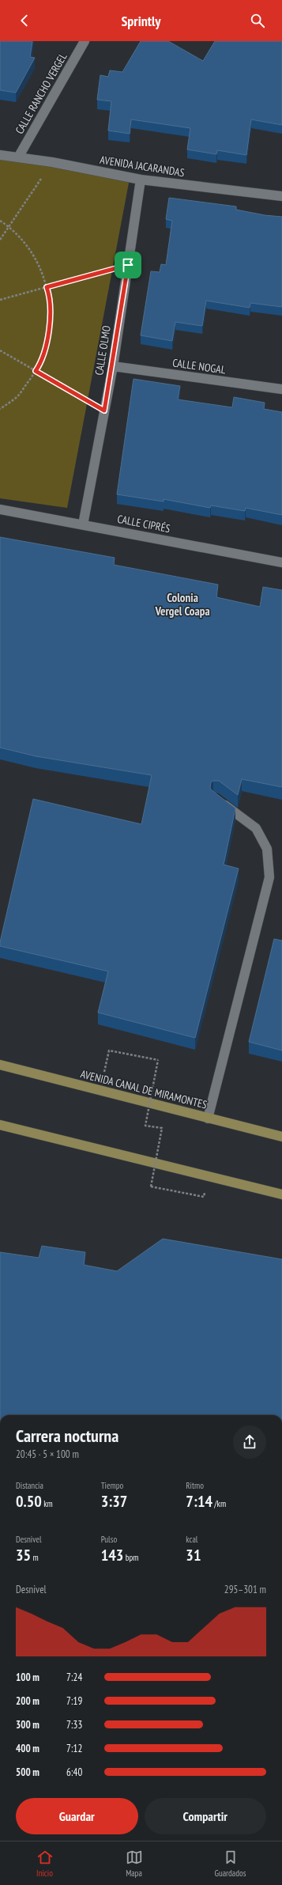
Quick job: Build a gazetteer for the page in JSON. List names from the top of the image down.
{
  "streets": {
    "main road": ["AVENIDA CANAL DE MIRAMONTES"],
    "street": [
      "CALLE RANCHO VERGEL",
      "AVENIDA JACARANDAS",
      "CALLE OLMO",
      "CALLE NOGAL",
      "CALLE CIPRÉS"
    ]
  },
  "crossings": [
    ["CALLE RANCHO VERGEL", "AVENIDA JACARANDAS"],
    ["AVENIDA JACARANDAS", "CALLE OLMO"],
    ["CALLE OLMO", "CALLE NOGAL"],
    ["CALLE OLMO", "CALLE CIPRÉS"]
  ],
  "districts": ["Colonia Vergel Coapa"],
  "page": {
    "header": "Sprintly",
    "heading": ["Carrera nocturna", "20:45 · 5 × 100 m"],
    "stats": [
      ["Distancia", "0.50 km"],
      ["Tiempo", "3:37"],
      ["Ritmo", "7:14 /km"],
      ["Desnivel", "35 m"],
      ["Pulso", "143 bpm"],
      ["kcal", "31"]
    ],
    "chart": ["Desnivel", "295–301 m"],
    "list": [
      {
        "name": "100 m",
        "note": "7:24"
      },
      {
        "name": "200 m",
        "note": "7:19"
      },
      {
        "name": "300 m",
        "note": "7:33"
      },
      {
        "name": "400 m",
        "note": "7:12"
      },
      {
        "name": "500 m",
        "note": "6:40"
      }
    ],
    "buttons": ["Guardar", "Compartir"],
    "tabs": ["Inicio", "Mapa", "Guardados"]
  }
}
